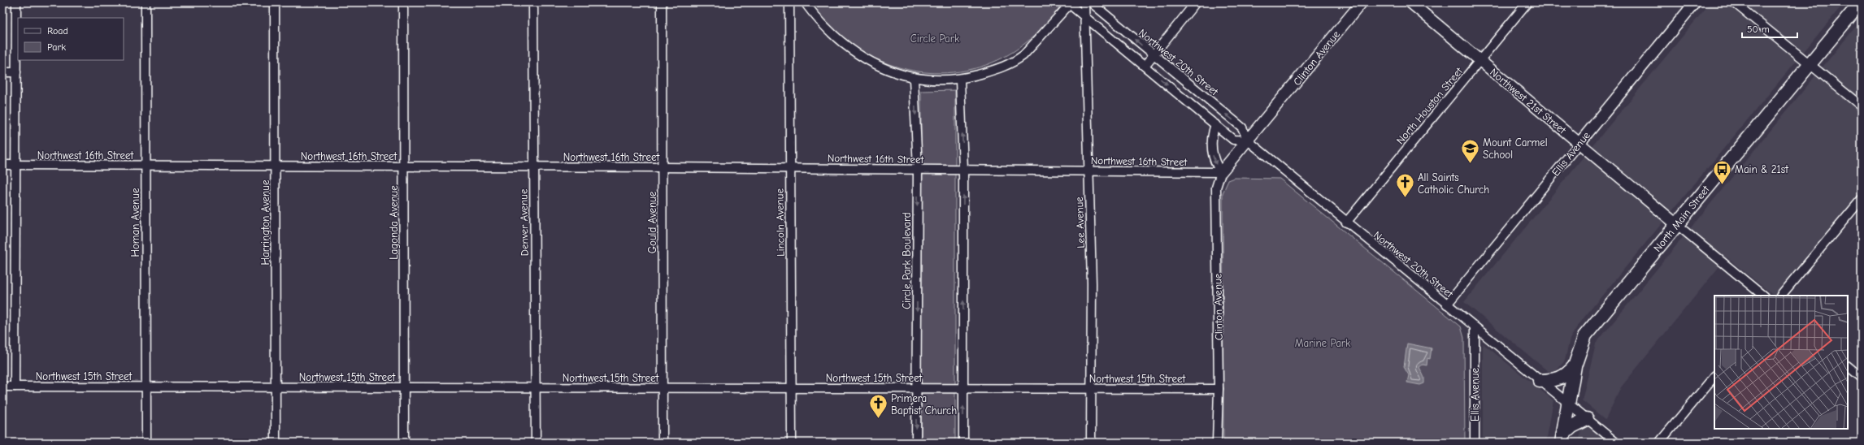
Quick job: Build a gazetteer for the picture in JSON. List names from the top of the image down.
{
  "streets": {
    "main road": ["North Main Street"],
    "street": [
      "Clinton Avenue",
      "Northwest 20th Street",
      "Northwest 21st Street",
      "North Houston Street",
      "Ellis Avenue",
      "Northwest 16th Street",
      "Homan Avenue",
      "Harrington Avenue",
      "Lagonda Avenue",
      "Denver Avenue",
      "Gould Avenue",
      "Lincoln Avenue",
      "Lee Avenue",
      "Circle Park Boulevard",
      "Northwest 15th Street"
    ]
  },
  "crossings": [
    ["Clinton Avenue", "Northwest 20th Street"],
    ["Clinton Avenue", "Northwest 16th Street"],
    ["Clinton Avenue", "Northwest 15th Street"],
    ["Northwest 20th Street", "North Houston Street"],
    ["Northwest 20th Street", "Ellis Avenue"],
    ["Northwest 20th Street", "North Main Street"],
    ["Northwest 21st Street", "North Houston Street"],
    ["Northwest 21st Street", "Ellis Avenue"],
    ["Northwest 21st Street", "North Main Street"],
    ["Northwest 16th Street", "Homan Avenue"],
    ["Northwest 16th Street", "Harrington Avenue"],
    ["Northwest 16th Street", "Lagonda Avenue"],
    ["Northwest 16th Street", "Denver Avenue"],
    ["Northwest 16th Street", "Gould Avenue"],
    ["Northwest 16th Street", "Lincoln Avenue"],
    ["Northwest 16th Street", "Lee Avenue"],
    ["Northwest 16th Street", "Circle Park Boulevard"],
    ["Homan Avenue", "Northwest 15th Street"],
    ["Harrington Avenue", "Northwest 15th Street"],
    ["Lagonda Avenue", "Northwest 15th Street"],
    ["Denver Avenue", "Northwest 15th Street"],
    ["Gould Avenue", "Northwest 15th Street"],
    ["Lincoln Avenue", "Northwest 15th Street"],
    ["Lee Avenue", "Northwest 15th Street"],
    ["Circle Park Boulevard", "Northwest 15th Street"]
  ],
  "parks": ["Circle Park", "Marine Park"],
  "places": {
    "school or university": ["Mount Carmel School"],
    "bus stop": ["Main & 21st"],
    "church": ["All Saints Catholic Church", "Primera Baptist Church"]
  },
  "legend": ["Road", "Park"],
  "scale_bar": "50 m"
}
